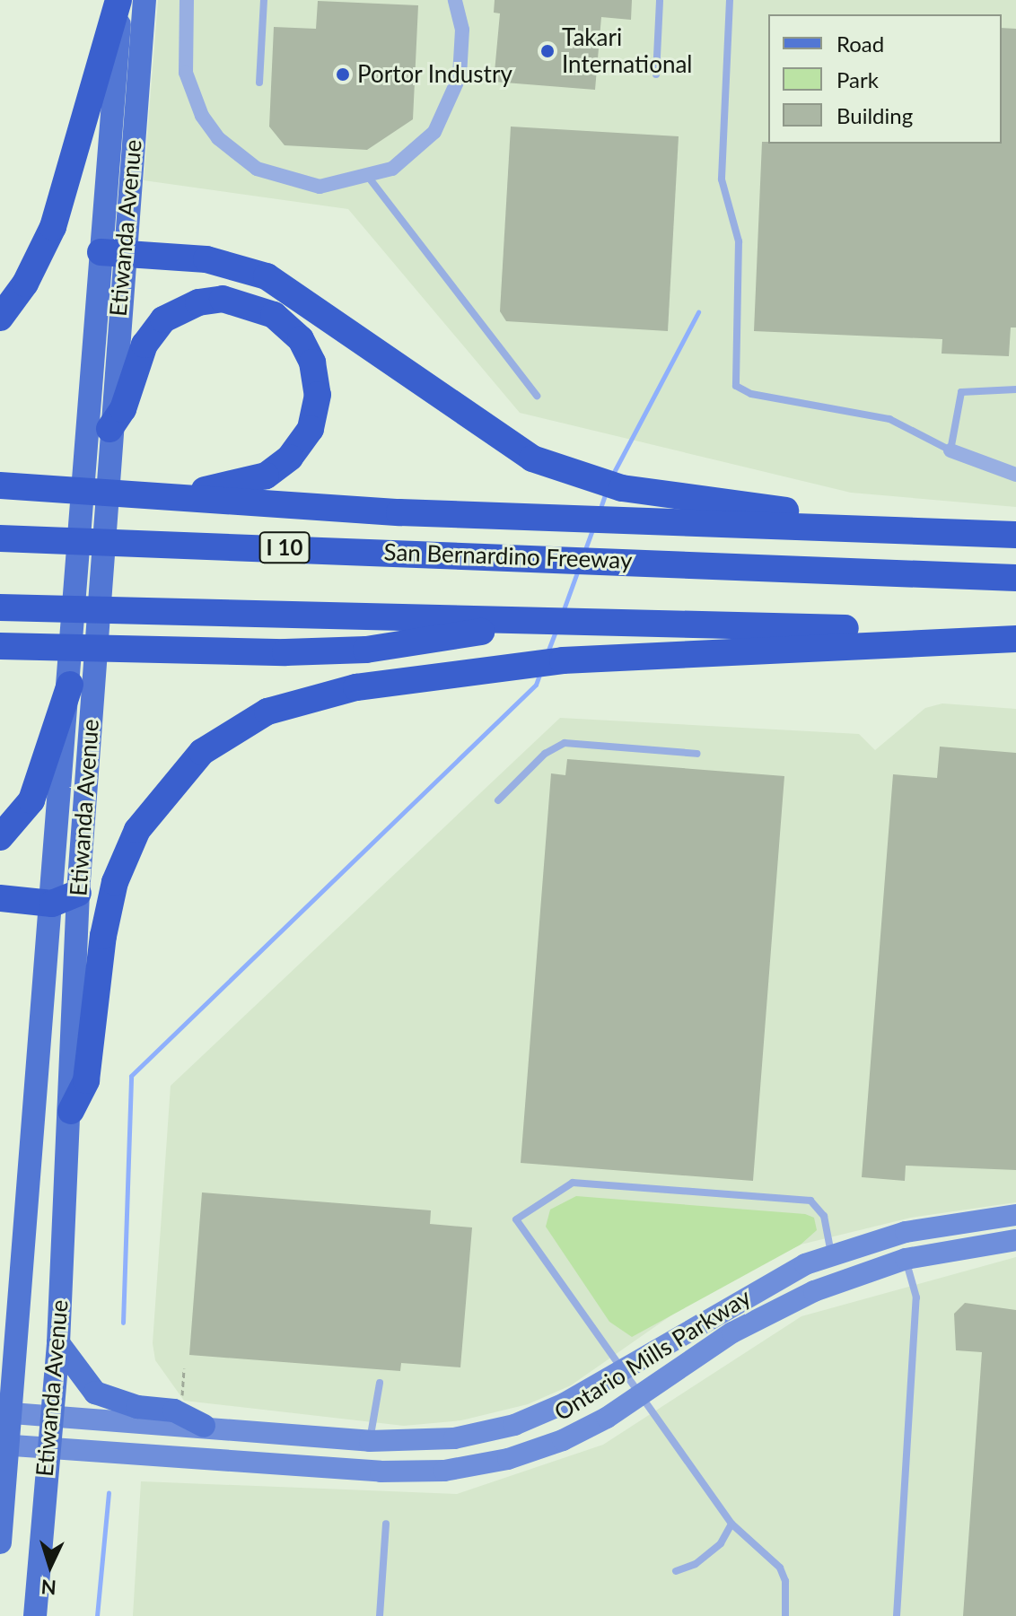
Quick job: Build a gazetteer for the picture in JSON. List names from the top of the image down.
{
  "streets": {
    "highway": ["I 10", "San Bernardino Freeway"],
    "main road": ["Etiwanda Avenue", "Ontario Mills Parkway"]
  },
  "crossings": [
    ["Etiwanda Avenue", "Ontario Mills Parkway"]
  ],
  "places": ["Takari International", "Portor Industry"],
  "legend": ["Road", "Park", "Building"],
  "north": "bottom"
}
